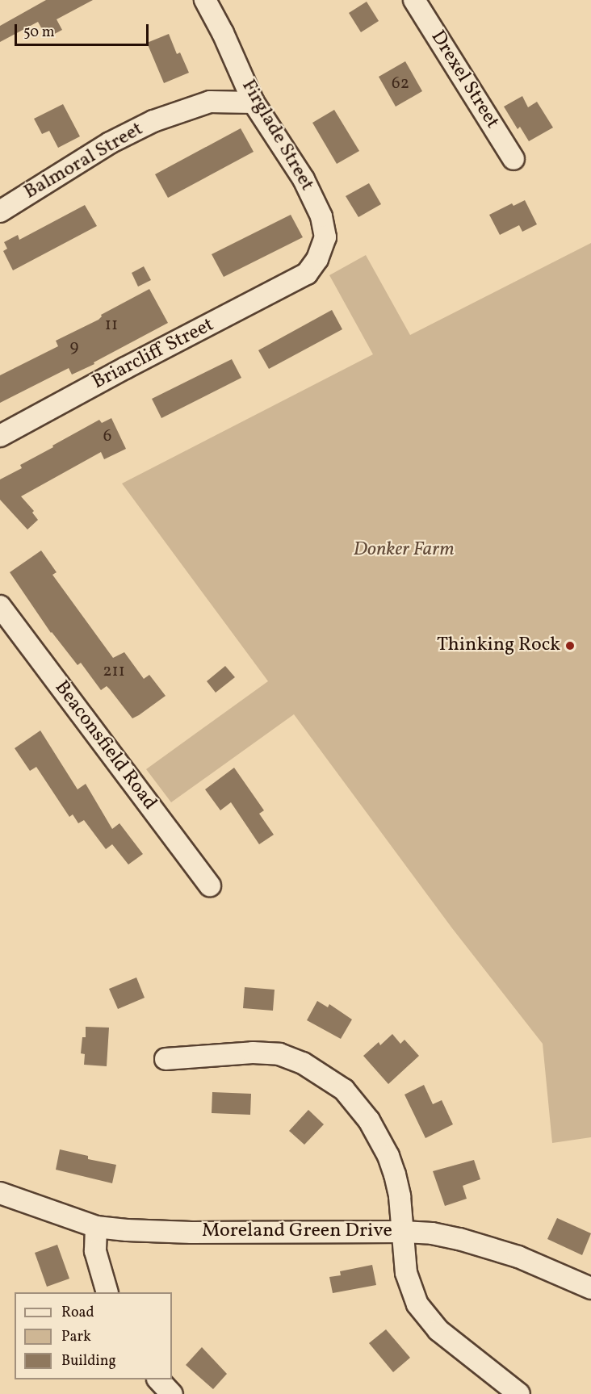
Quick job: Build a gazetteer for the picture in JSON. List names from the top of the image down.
{
  "streets": {
    "street": [
      "Drexel Street",
      "Firglade Street",
      "Balmoral Street",
      "Briarcliff Street",
      "Beaconsfield Road",
      "Moreland Green Drive"
    ]
  },
  "crossings": [
    ["Firglade Street", "Balmoral Street"],
    ["Firglade Street", "Briarcliff Street"]
  ],
  "parks": ["Donker Farm"],
  "places": ["Thinking Rock"],
  "house_numbers": [
    "62",
    "11",
    "9",
    "6",
    "211"
  ],
  "legend": ["Road", "Park", "Building"],
  "scale_bar": "50 m"
}
